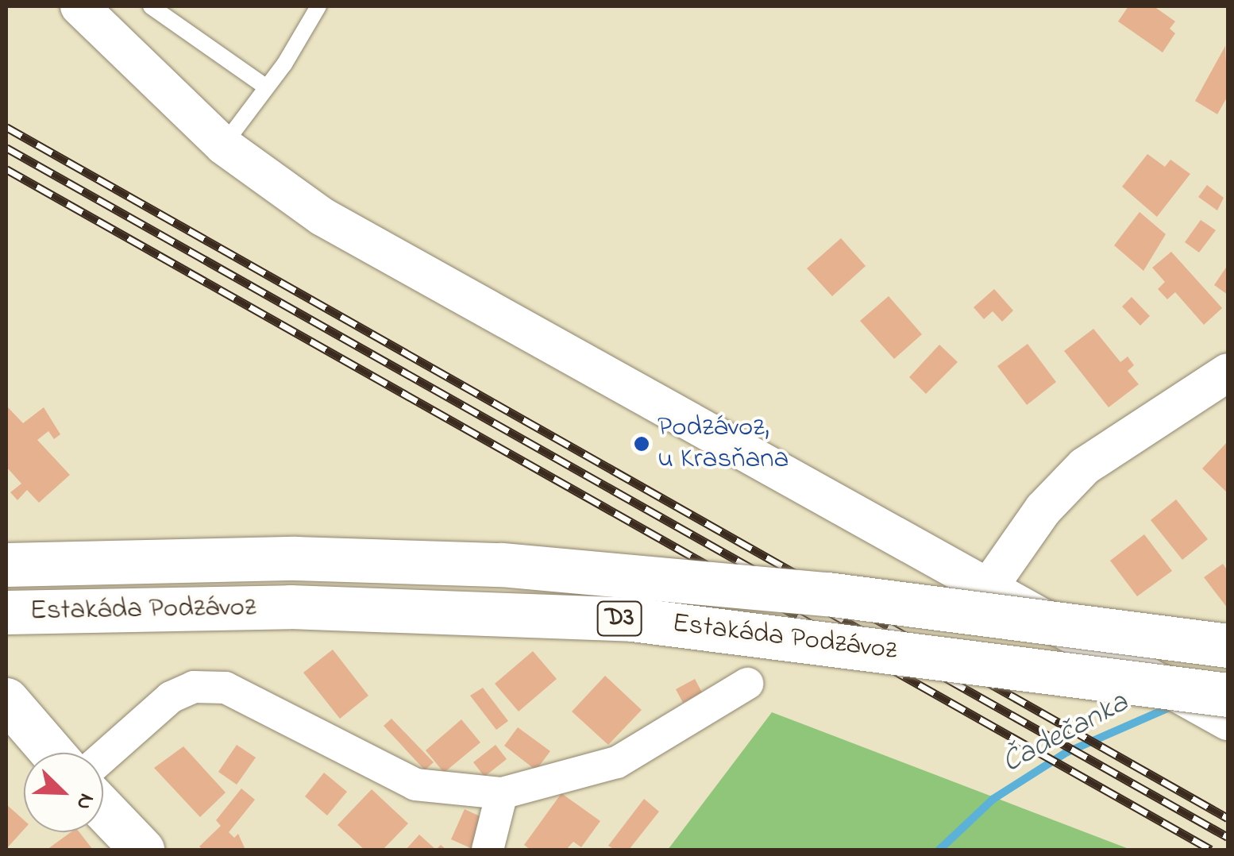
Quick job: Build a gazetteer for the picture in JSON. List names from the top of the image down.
{
  "streets": {
    "main road": ["Estakáda Podzávoz", "D3"]
  },
  "water": ["Čadečanka"],
  "places": ["Podzávoz, u Krasňana"],
  "north": "bottom right"
}
